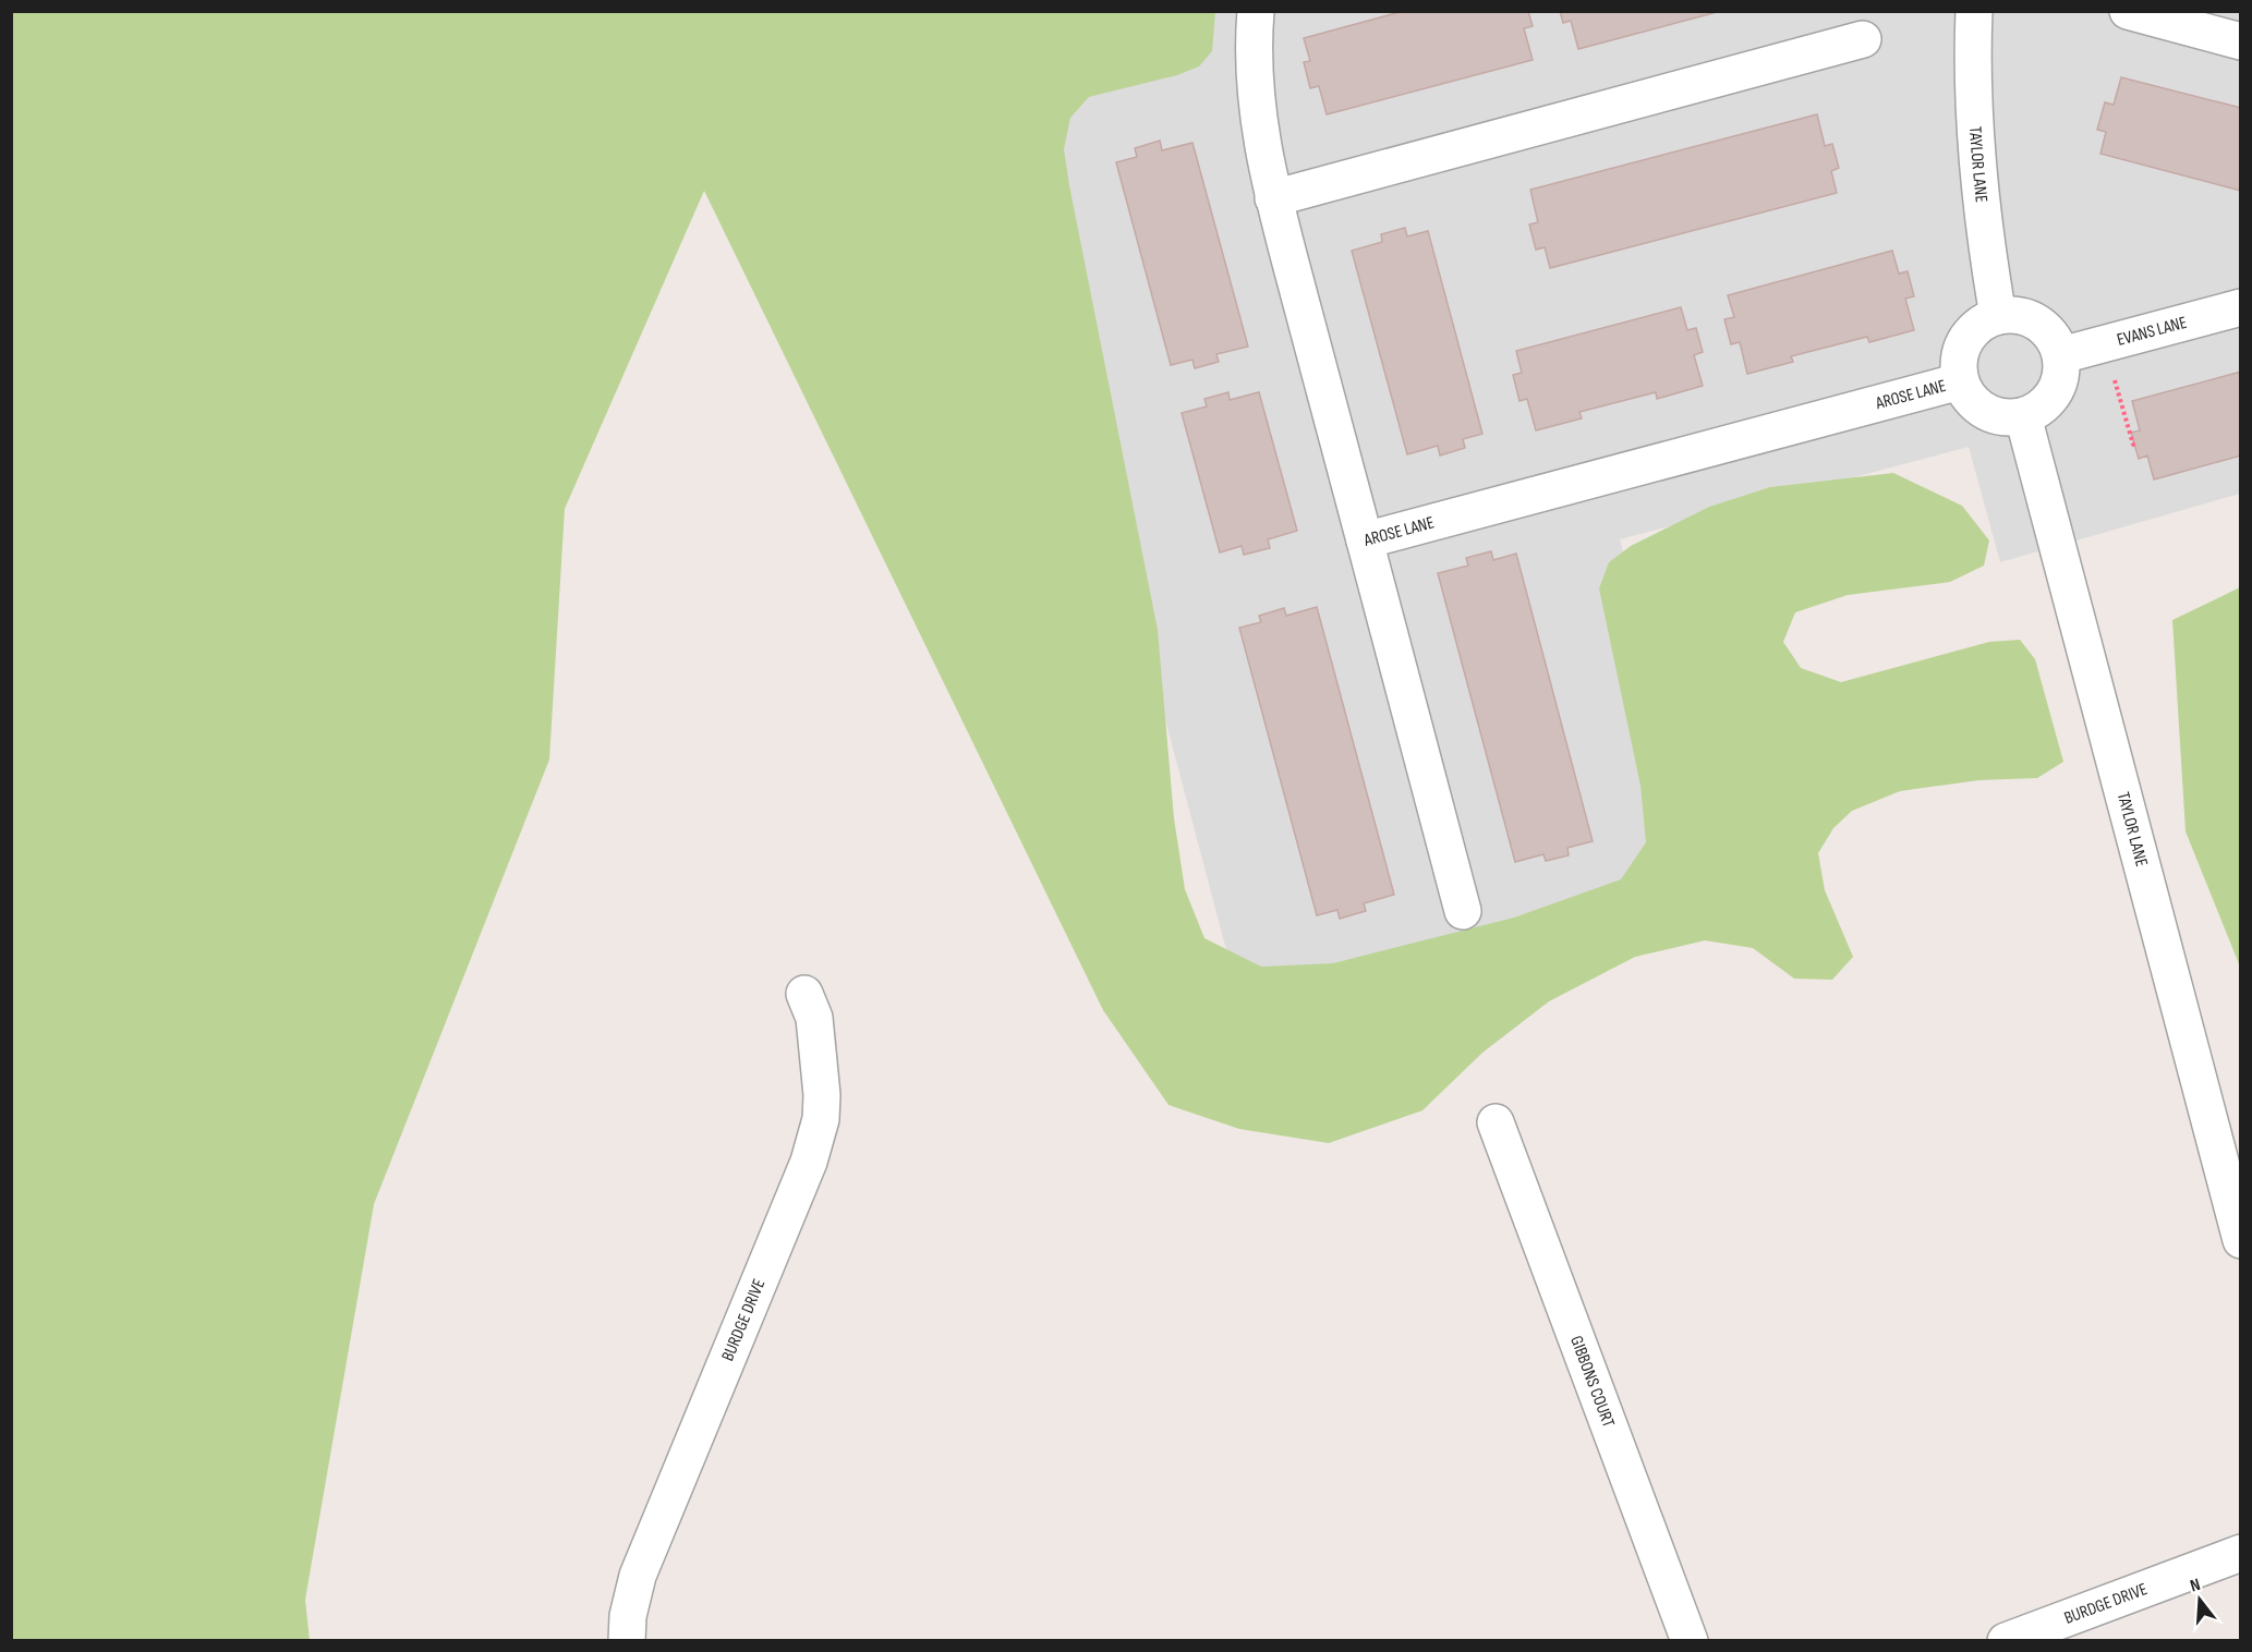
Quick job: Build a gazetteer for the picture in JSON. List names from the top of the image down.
{
  "streets": {
    "street": [
      "TAYLOR LANE",
      "EVANS LANE",
      "AROSE LANE",
      "BURDGE DRIVE",
      "GIBBONS COURT"
    ]
  },
  "crossings": [
    ["TAYLOR LANE", "EVANS LANE"],
    ["TAYLOR LANE", "AROSE LANE"],
    ["EVANS LANE", "AROSE LANE"]
  ],
  "north": "top"
}
